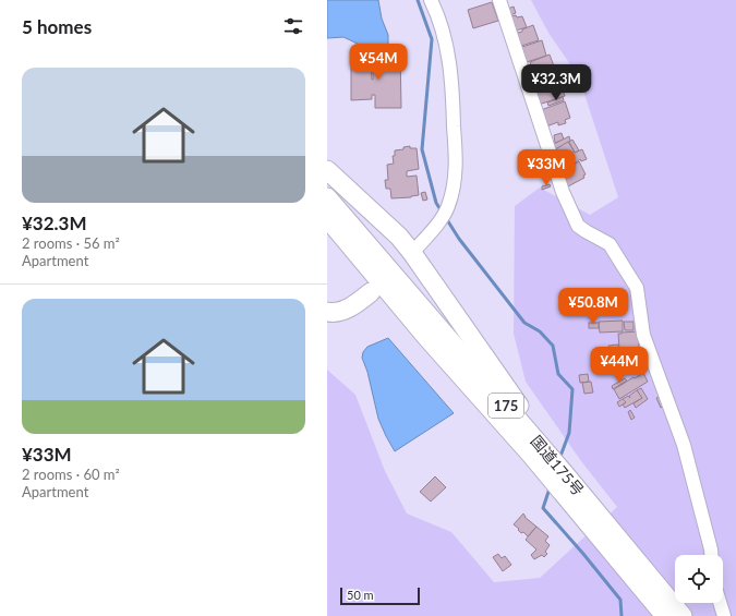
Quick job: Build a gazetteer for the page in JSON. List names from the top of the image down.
{
  "streets": {
    "highway": ["175", "国道175号"]
  },
  "scale_bar": "50 m",
  "page": {
    "heading": "5 homes",
    "price": [
      "¥54M",
      "¥32.3M",
      "¥33M",
      "¥50.8M",
      "¥44M"
    ],
    "list": [
      {
        "name": "¥32.3M",
        "note": "2 rooms · 56 m² · Apartment"
      },
      {
        "name": "¥33M",
        "note": "2 rooms · 60 m² · Apartment"
      }
    ],
    "scale": "50 m"
  }
}
